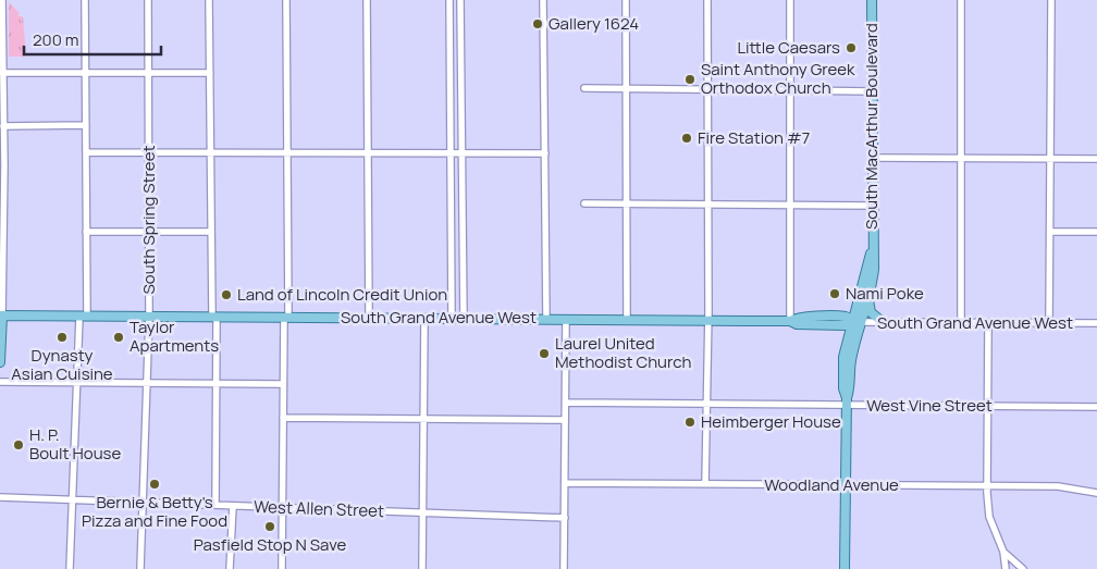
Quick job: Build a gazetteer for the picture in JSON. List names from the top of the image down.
{
  "streets": {
    "main road": ["South MacArthur Boulevard", "South Grand Avenue West"],
    "street": [
      "South Spring Street",
      "West Vine Street",
      "Woodland Avenue",
      "West Allen Street"
    ]
  },
  "crossings": [
    ["South MacArthur Boulevard", "South Grand Avenue West"],
    ["South MacArthur Boulevard", "West Vine Street"],
    ["South MacArthur Boulevard", "Woodland Avenue"],
    ["South Spring Street", "South Grand Avenue West"],
    ["South Spring Street", "West Allen Street"]
  ],
  "places": [
    "Gallery 1624",
    "Little Caesars",
    "Saint Anthony Greek Orthodox Church",
    "Fire Station #7",
    "Nami Poke",
    "Land of Lincoln Credit Union",
    "Dynasty Asian Cuisine",
    "Taylor Apartments",
    "Laurel United Methodist Church",
    "Heimberger House",
    "H. P. Boult House",
    "Bernie & Betty's Pizza and Fine Food",
    "Pasfield Stop N Save"
  ],
  "scale_bar": "200 m"
}
